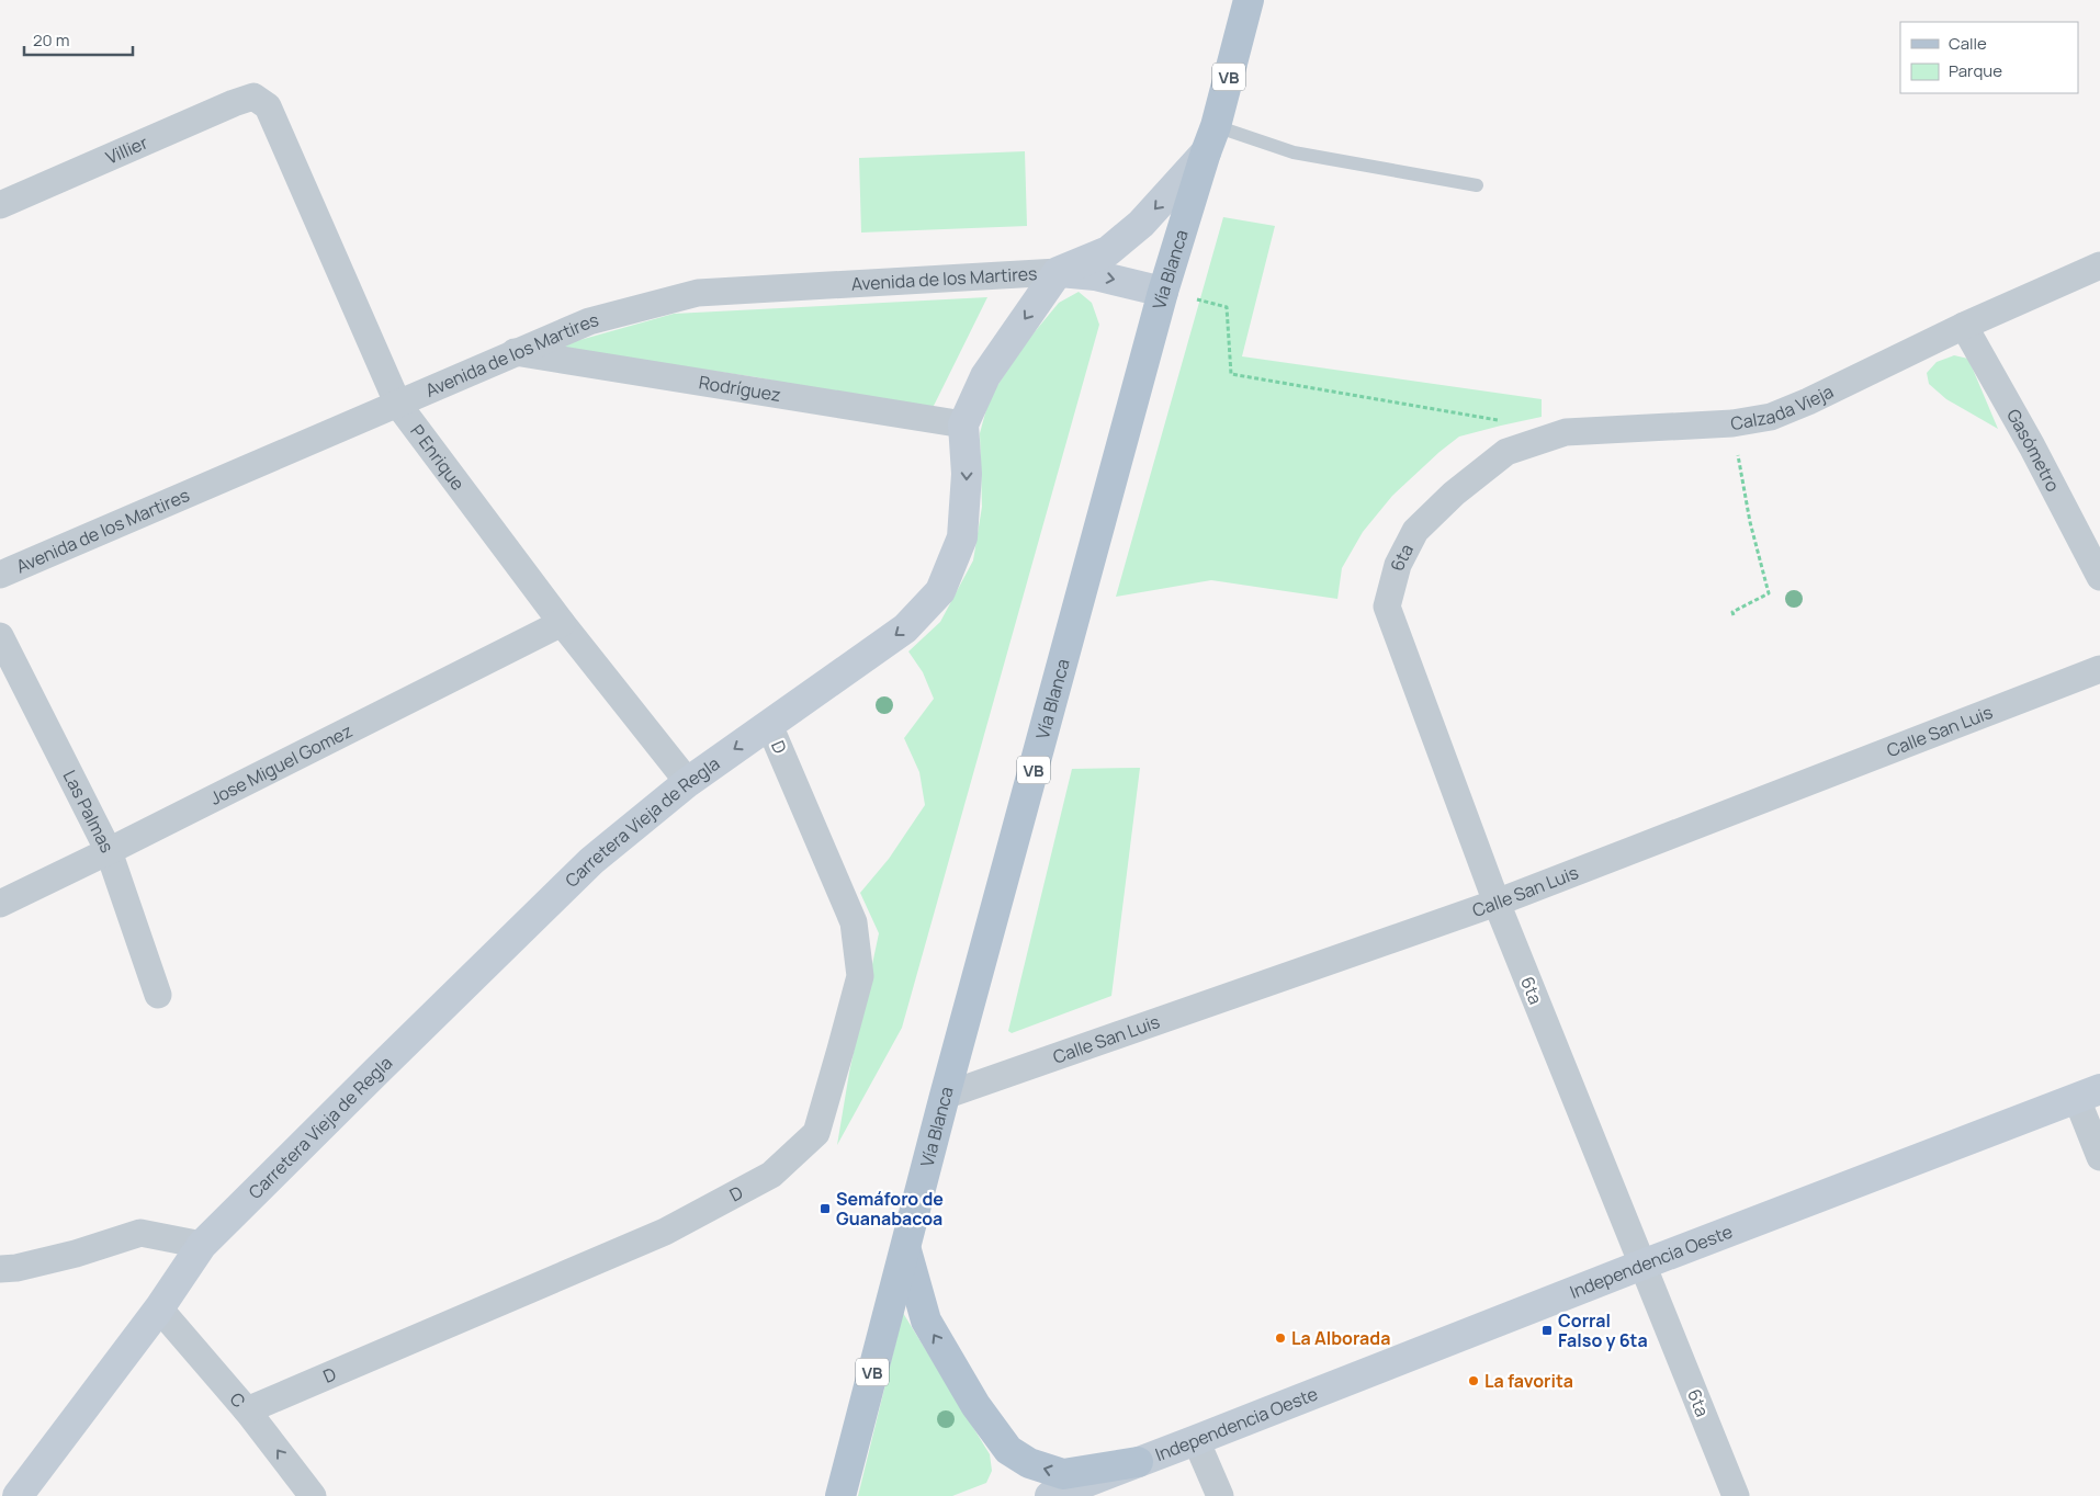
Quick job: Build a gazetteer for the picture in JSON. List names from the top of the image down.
{
  "streets": {
    "main road": ["VB", "Vía Blanca"],
    "street": [
      "Villier",
      "Avenida de los Martires",
      "Rodríguez",
      "Calzada Vieja",
      "Gasómetro",
      "P Enrique",
      "6ta",
      "Calle San Luis",
      "D",
      "Jose Miguel Gomez",
      "Las Palmas",
      "Carretera Vieja de Regla",
      "Independencia Oeste",
      "C"
    ]
  },
  "crossings": [
    ["Villier", "P Enrique"],
    ["Vía Blanca", "Calle San Luis"],
    ["Avenida de los Martires", "Rodríguez"],
    ["Avenida de los Martires", "P Enrique"],
    ["Avenida de los Martires", "Carretera Vieja de Regla"],
    ["Rodríguez", "Carretera Vieja de Regla"],
    ["Calzada Vieja", "Gasómetro"],
    ["Calzada Vieja", "6ta"],
    ["P Enrique", "Jose Miguel Gomez"],
    ["P Enrique", "Carretera Vieja de Regla"],
    ["6ta", "Calle San Luis"],
    ["6ta", "Independencia Oeste"],
    ["D", "Carretera Vieja de Regla"],
    ["D", "C"],
    ["Jose Miguel Gomez", "Las Palmas"],
    ["Carretera Vieja de Regla", "C"]
  ],
  "one_way": ["Carretera Vieja de Regla", "C"],
  "places": {
    "transit": ["Semáforo de Guanabacoa", "Corral Falso y 6ta"],
    "other": ["La Alborada", "La favorita"]
  },
  "legend": ["Calle", "Parque"],
  "scale_bar": "20 m"
}
